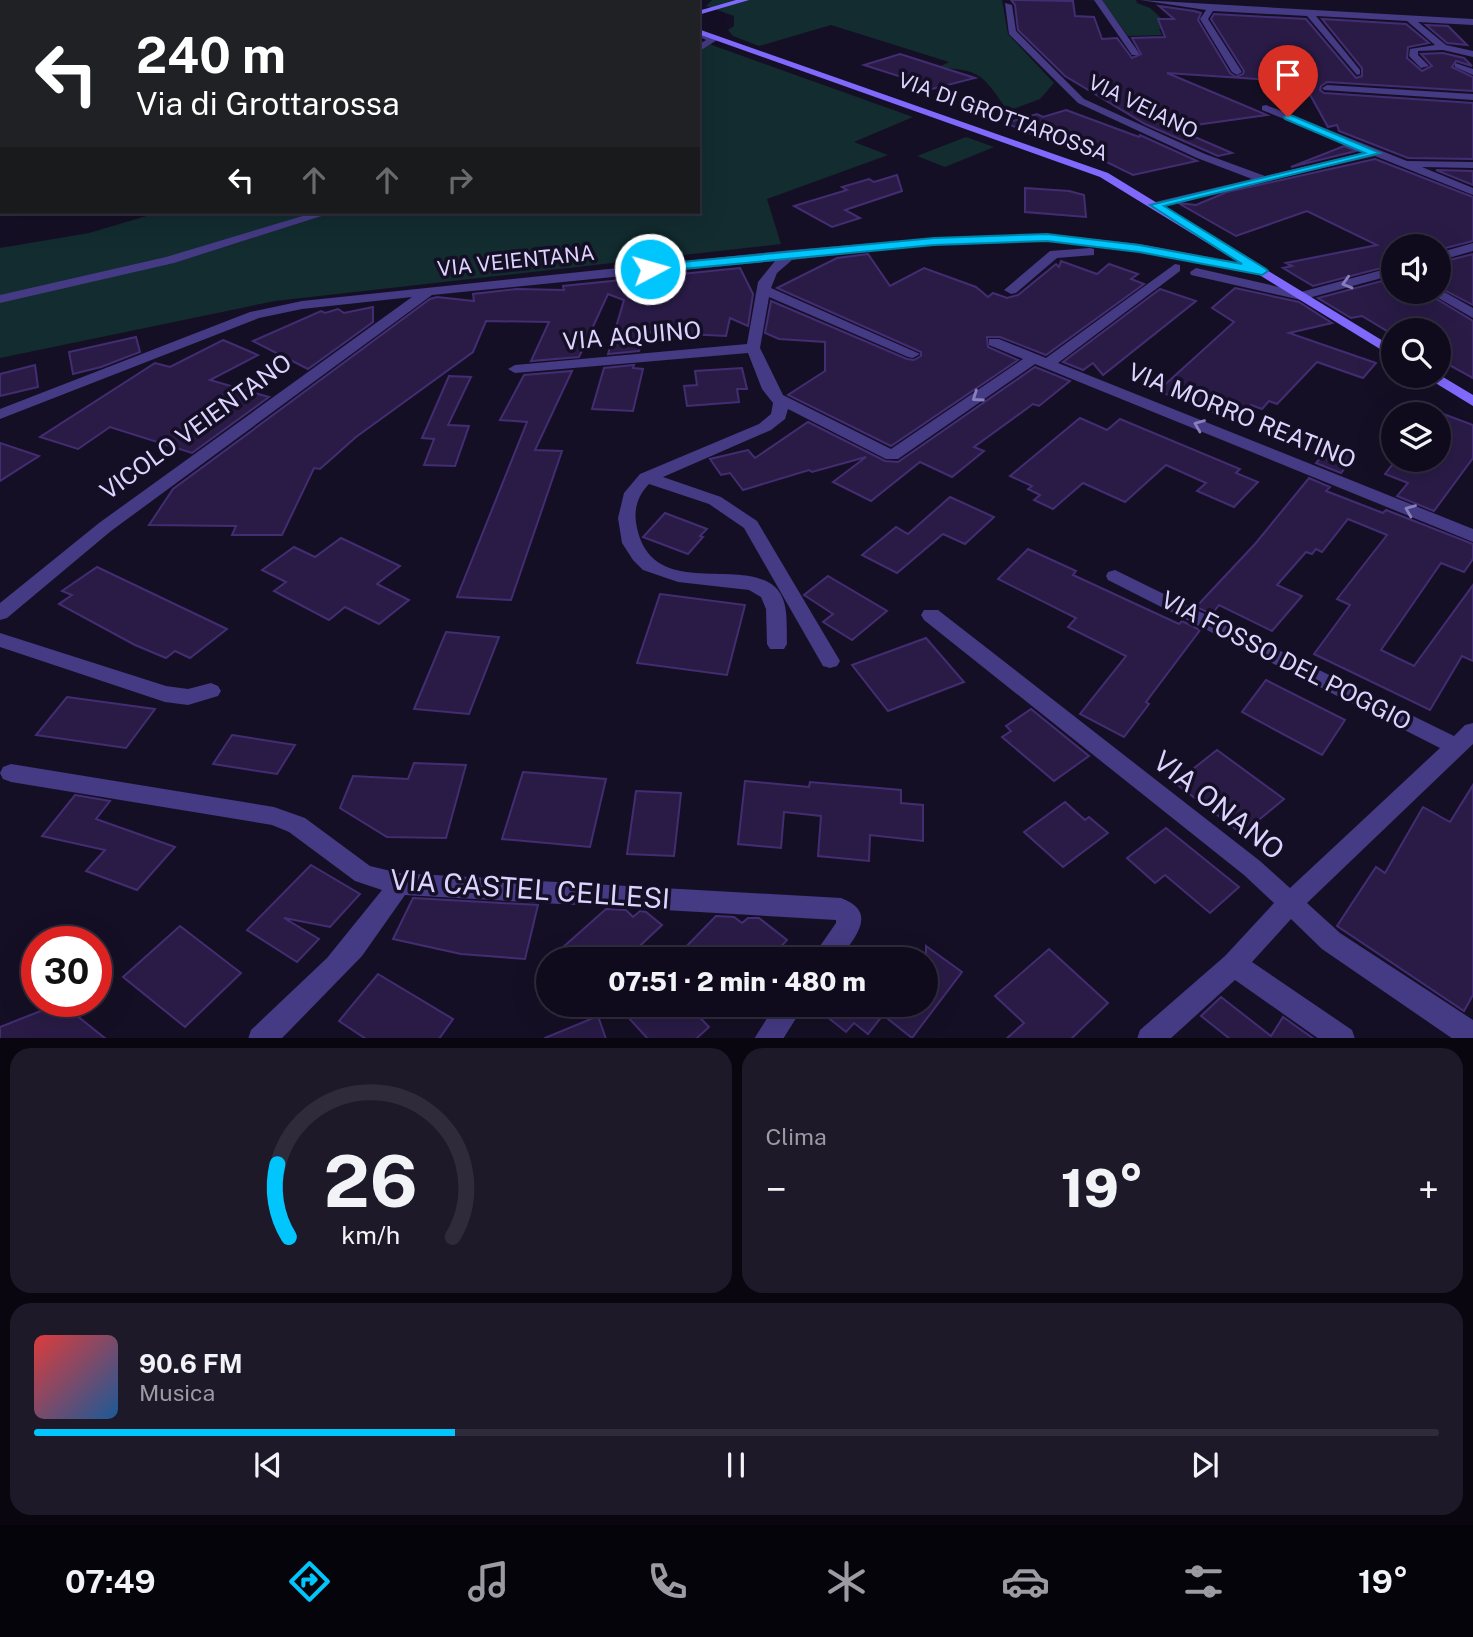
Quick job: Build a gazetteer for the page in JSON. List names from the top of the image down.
{
  "streets": {
    "street": [
      "VIA VEIANO",
      "VIA DI GROTTAROSSA",
      "VIA VEIENTANA",
      "VIA AQUINO",
      "VIA MORRO REATINO",
      "VICOLO VEIENTANO",
      "VIA FOSSO DEL POGGIO",
      "VIA ONANO",
      "VIA CASTEL CELLESI"
    ]
  },
  "crossings": [
    ["VIA DI GROTTAROSSA", "VIA VEIENTANA"],
    ["VIA VEIENTANA", "VICOLO VEIENTANO"],
    ["VIA FOSSO DEL POGGIO", "VIA ONANO"]
  ],
  "page": {
    "turn": ["240 m", "Via di Grottarossa"],
    "limit": "30",
    "trip": "07:51 · 2 min · 480 m",
    "tile": "Clima",
    "heat": ["−", "19°", "+"],
    "song": ["90.6 FM", "Musica"],
    "tabs": ["07:49", "19°"],
    "gauge": ["26", "km/h"]
  }
}
